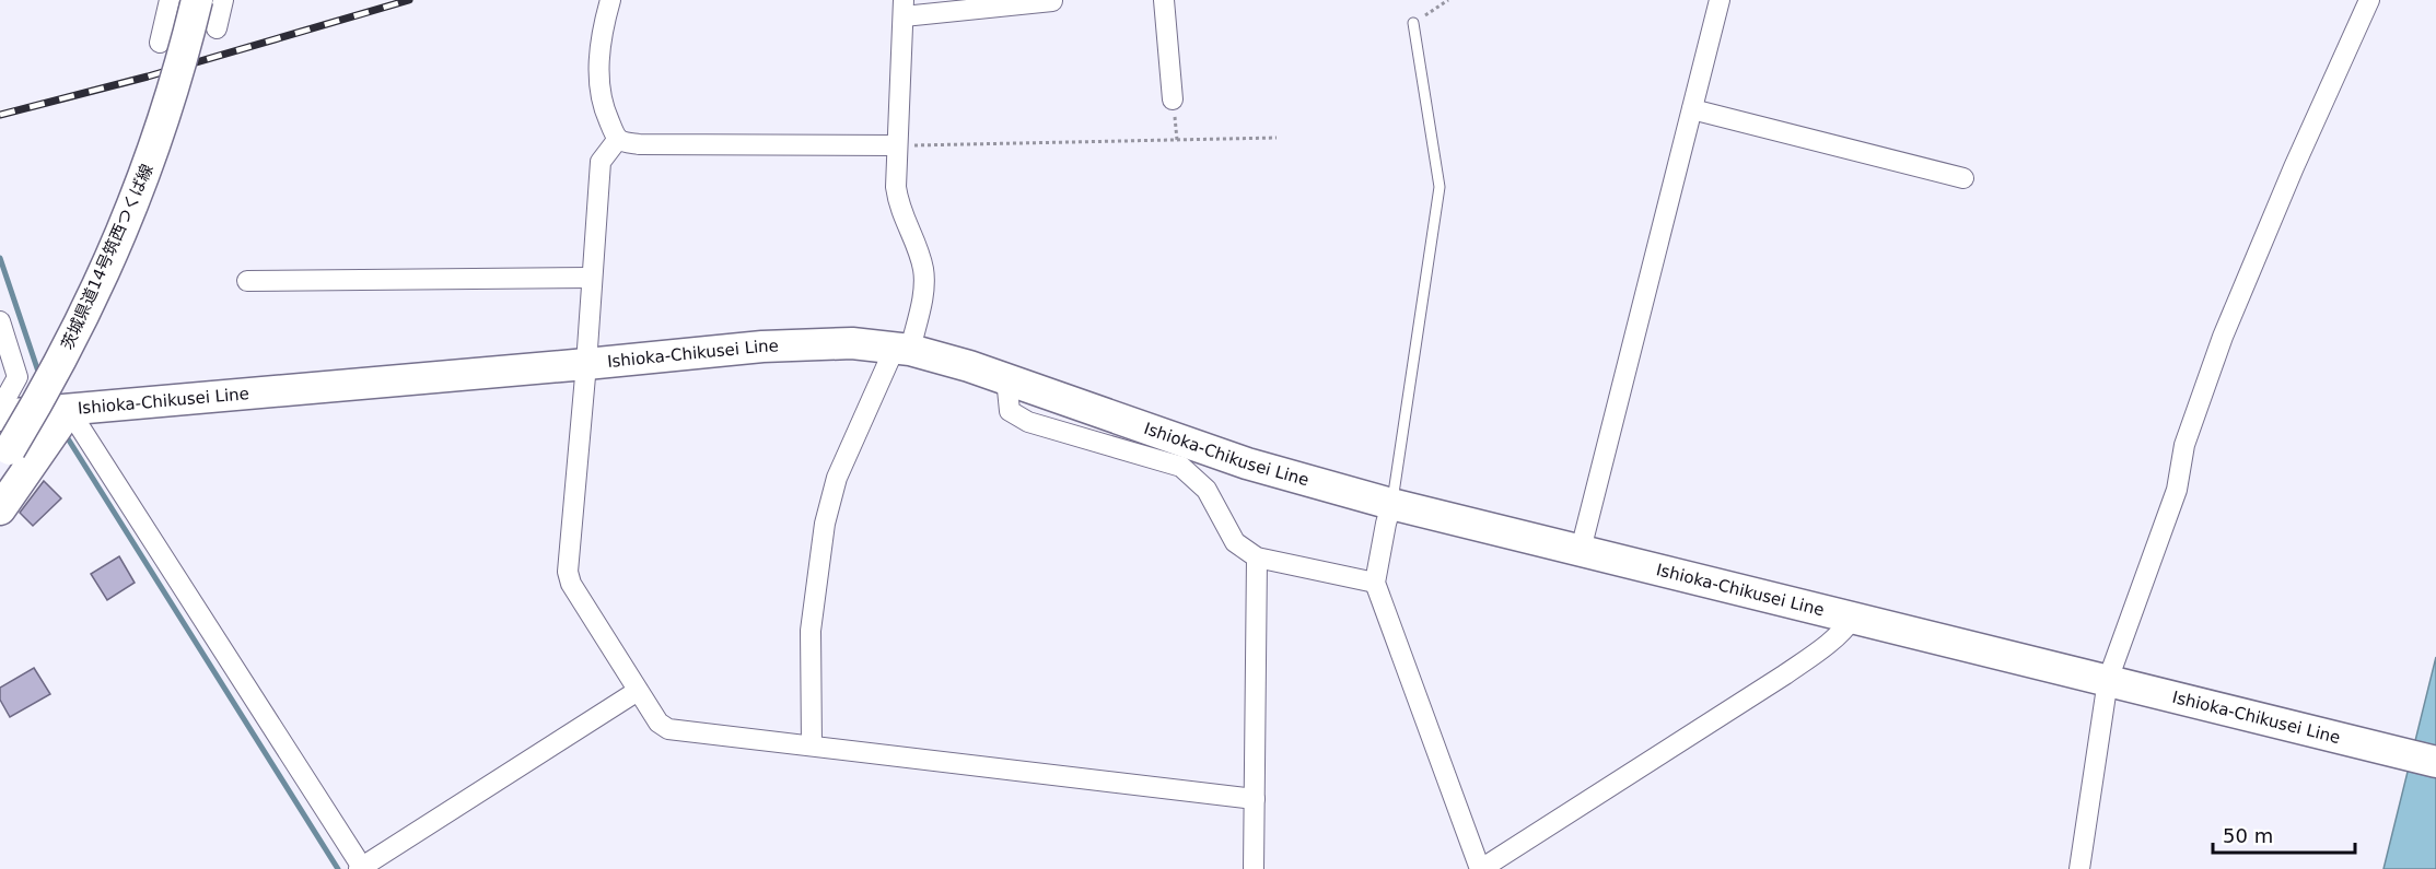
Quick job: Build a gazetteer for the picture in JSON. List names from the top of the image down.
{
  "streets": {
    "main road": ["茨城県道14号筑西つくば線", "Ishioka-Chikusei Line"]
  },
  "scale_bar": "50 m"
}
